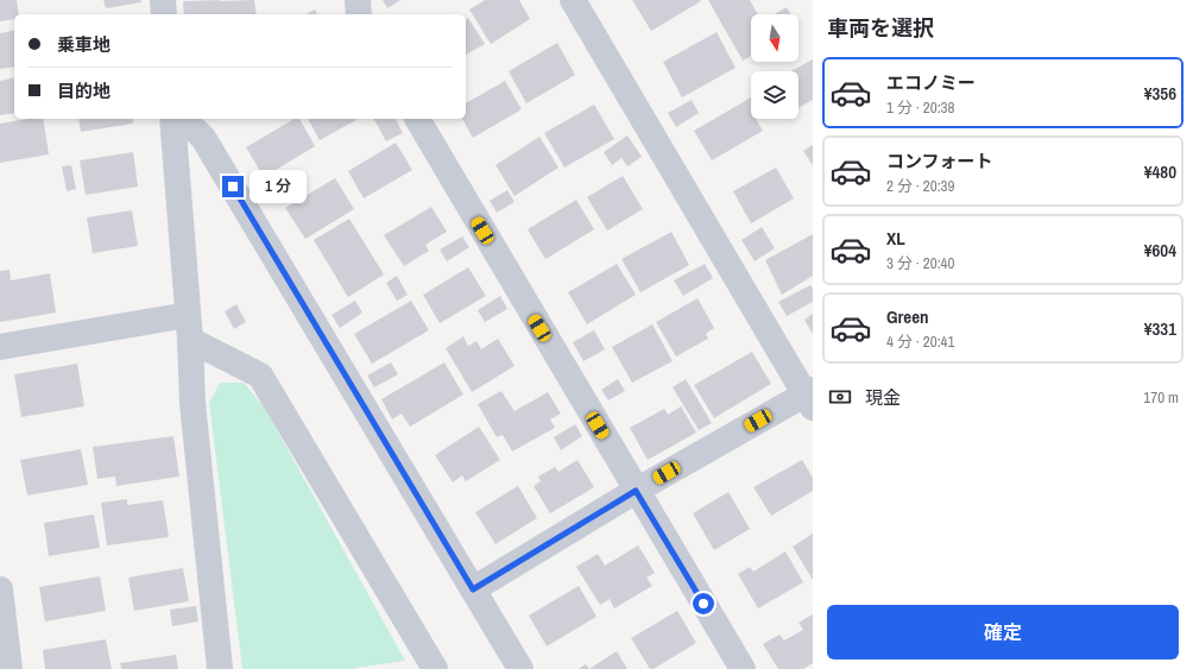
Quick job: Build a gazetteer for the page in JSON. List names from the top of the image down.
{
  "north": "bottom",
  "page": {
    "heading": "車両を選択",
    "banner": ["乗車地", "目的地"],
    "list": [
      {
        "name": "エコノミー",
        "note": "1 分 · 20:38",
        "value": "¥356"
      },
      {
        "name": "コンフォート",
        "note": "2 分 · 20:39",
        "value": "¥480"
      },
      {
        "name": "XL",
        "note": "3 分 · 20:40",
        "value": "¥604"
      },
      {
        "name": "Green",
        "note": "4 分 · 20:41",
        "value": "¥331"
      }
    ],
    "bubble": "1 分",
    "pay": ["現金", "170 m"],
    "buttons": "確定"
  }
}
